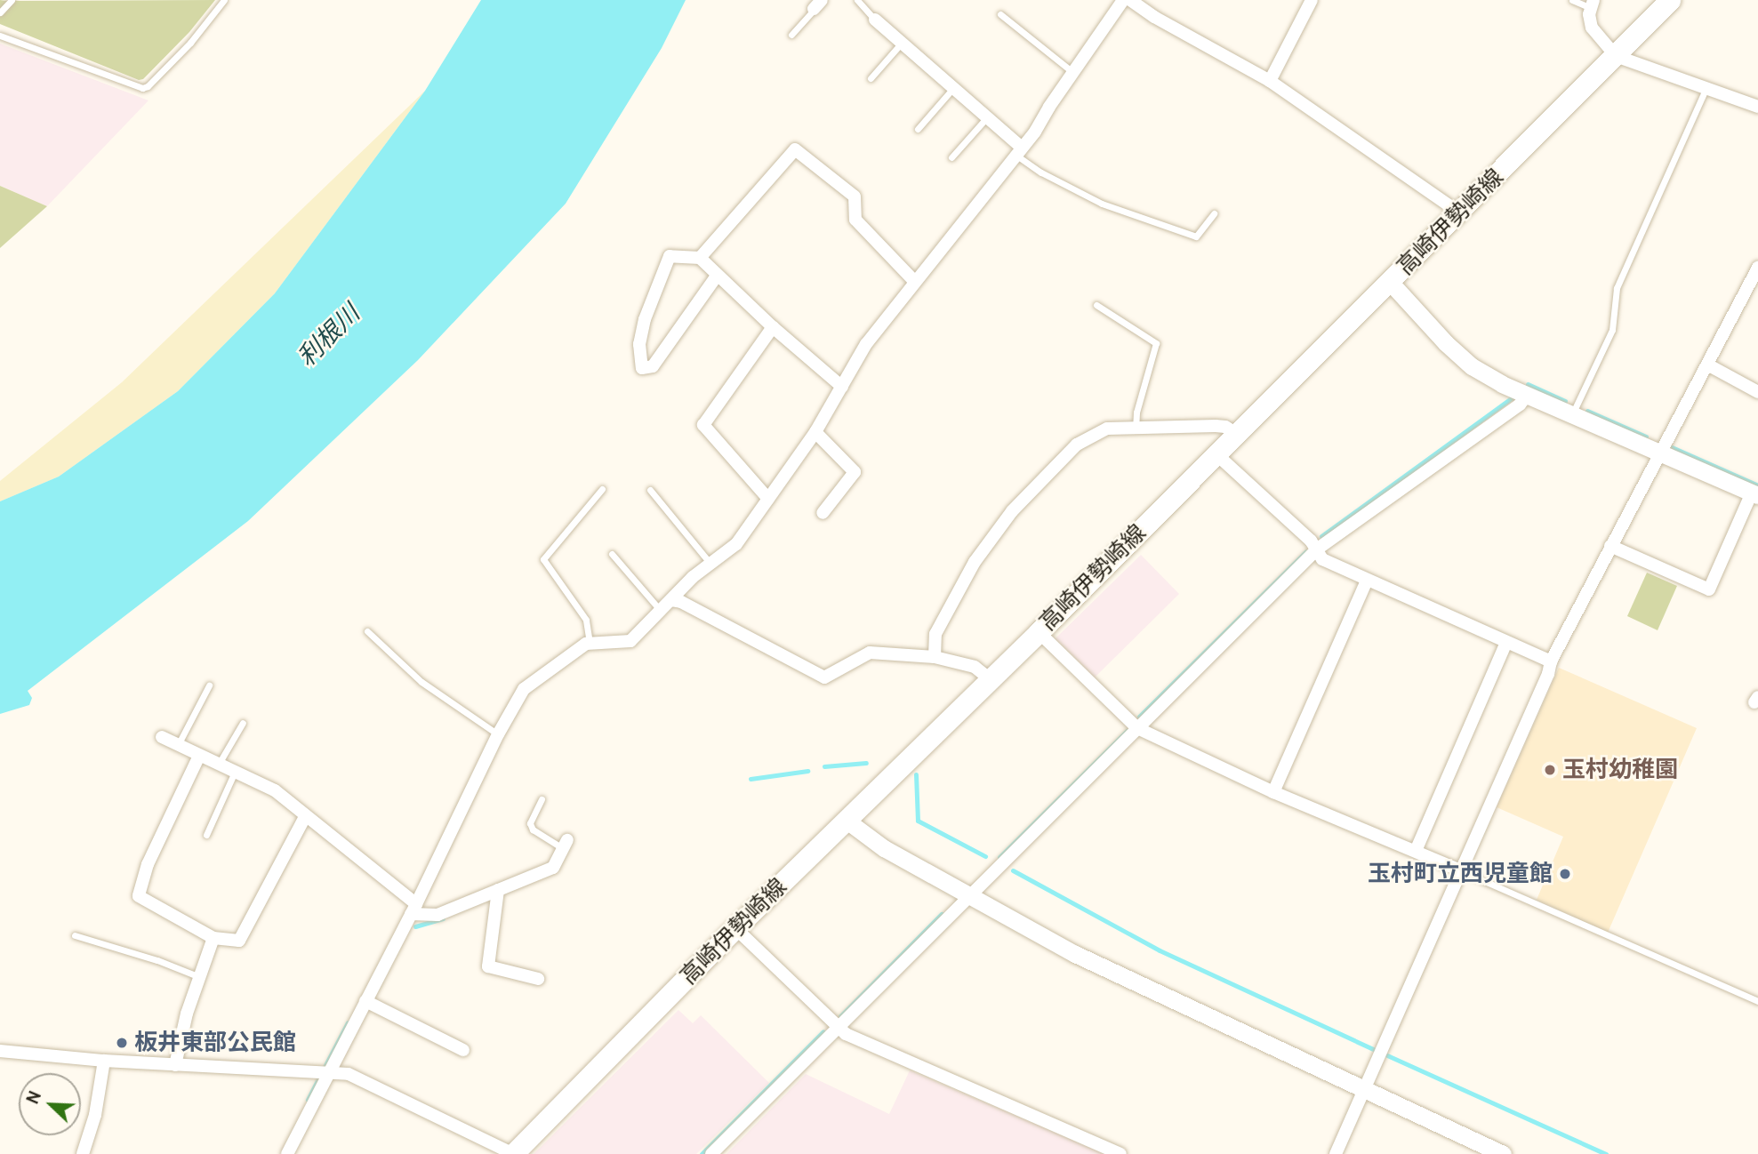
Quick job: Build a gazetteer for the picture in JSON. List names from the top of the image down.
{
  "streets": {
    "main road": ["高崎伊勢崎線"]
  },
  "water": ["利根川"],
  "places": ["玉村幼稚園", "玉村町立西児童館", "板井東部公民館"],
  "north": "top left"
}
